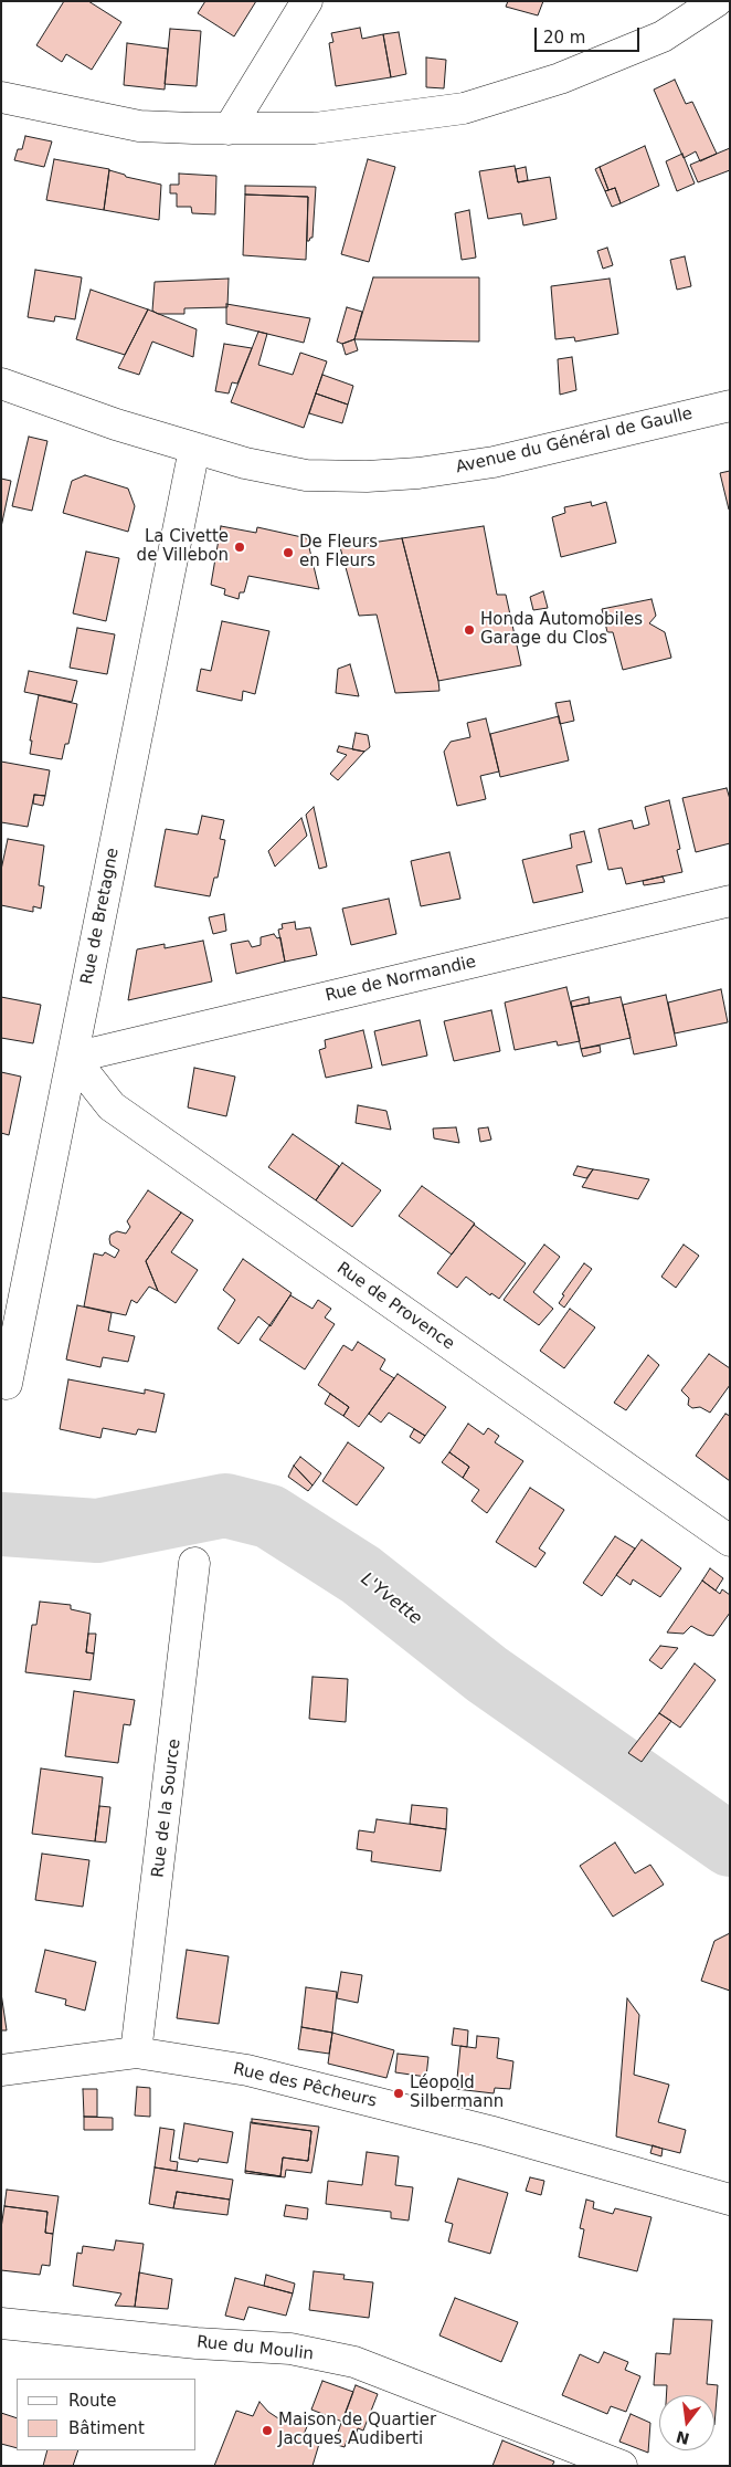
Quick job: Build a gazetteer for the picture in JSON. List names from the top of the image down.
{
  "streets": {
    "street": [
      "Avenue du Général de Gaulle",
      "Rue de Bretagne",
      "Rue de Normandie",
      "Rue de Provence",
      "Rue de la Source",
      "Rue des Pêcheurs",
      "Rue du Moulin"
    ]
  },
  "crossings": [
    ["Avenue du Général de Gaulle", "Rue de Bretagne"],
    ["Rue de Bretagne", "Rue de Normandie"],
    ["Rue de Bretagne", "Rue de Provence"],
    ["Rue de Normandie", "Rue de Provence"],
    ["Rue de la Source", "Rue des Pêcheurs"]
  ],
  "water": ["L'Yvette"],
  "places": [
    "La Civette de Villebon",
    "De Fleurs en Fleurs",
    "Honda Automobiles Garage du Clos",
    "Léopold Silbermann",
    "Maison de Quartier Jacques Audiberti"
  ],
  "legend": ["Route", "Bâtiment"],
  "scale_bar": "20 m",
  "north": "bottom"
}
